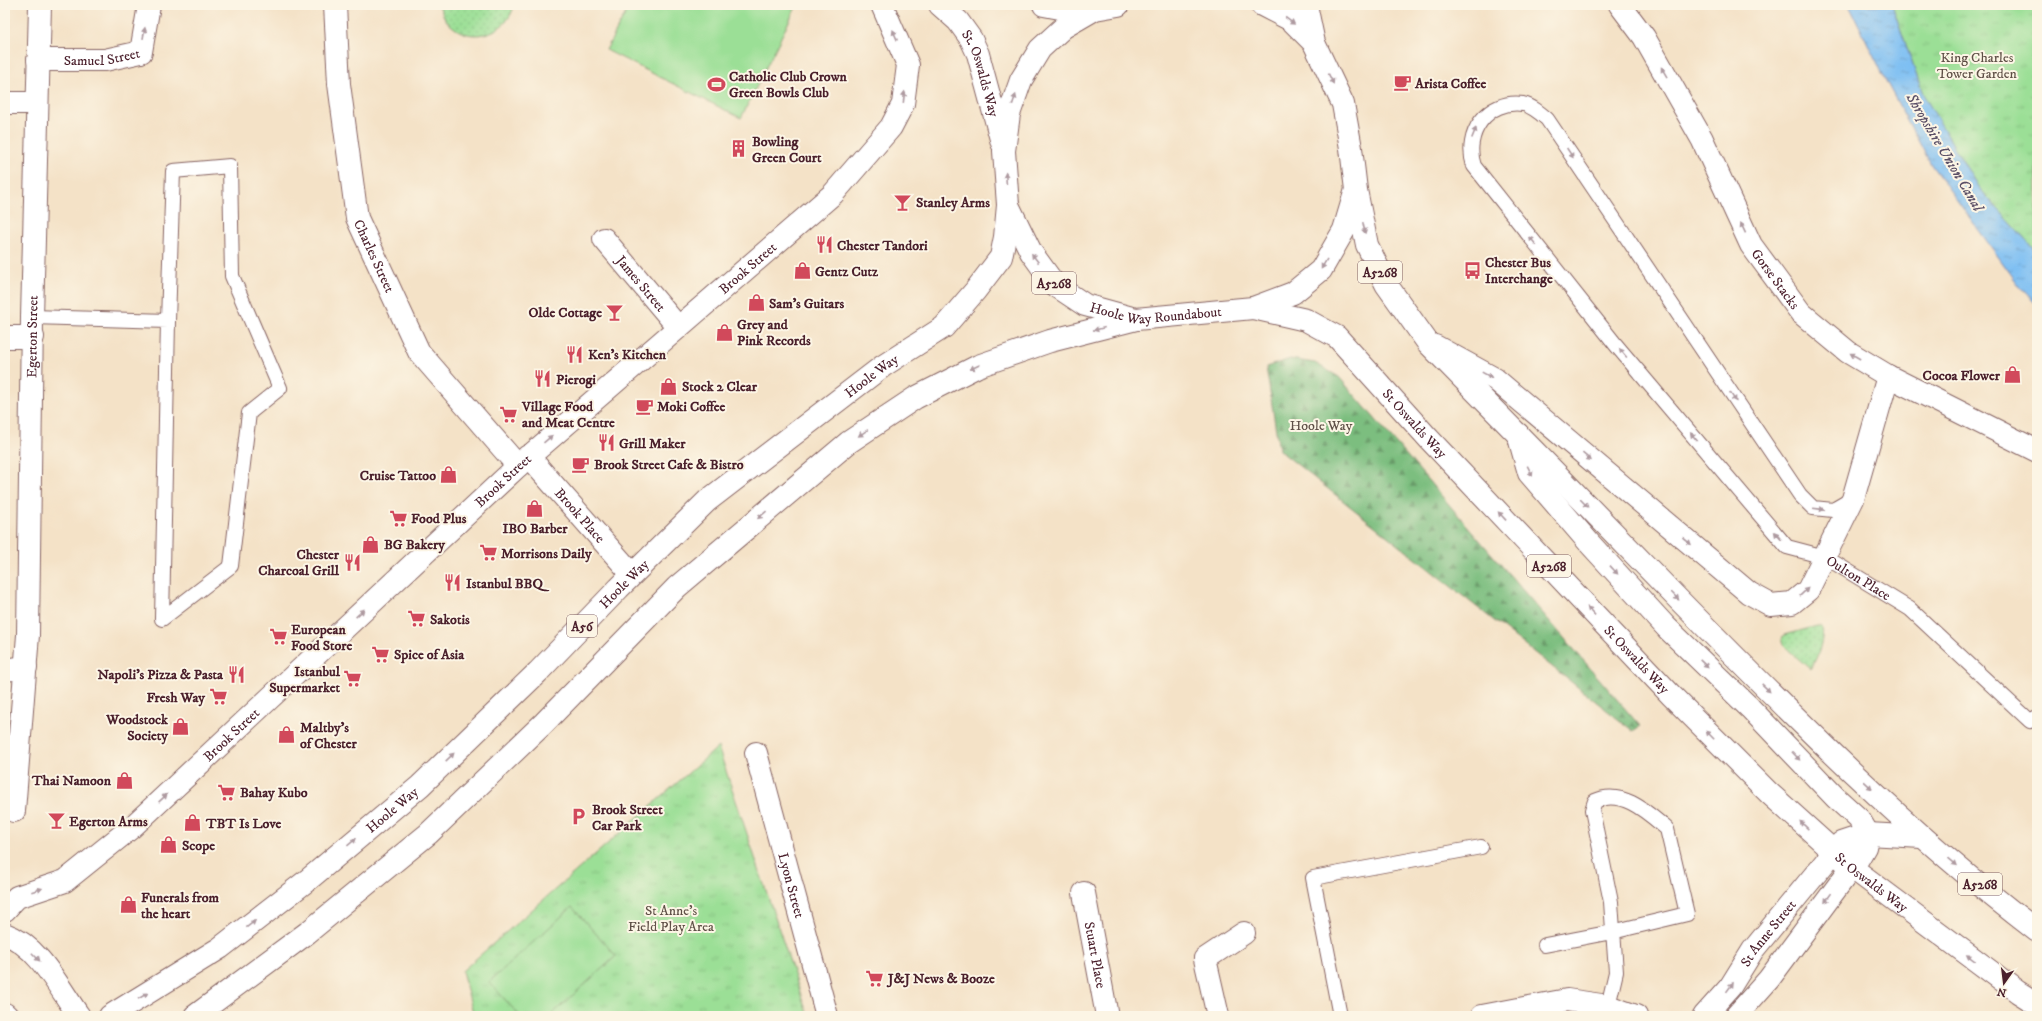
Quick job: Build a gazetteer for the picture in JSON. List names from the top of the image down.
{
  "streets": {
    "main road": [
      "Samuel Street",
      "St. Oswalds Way",
      "Charles Street",
      "Brook Street",
      "A5268",
      "Gorse Stacks",
      "James Street",
      "Hoole Way Roundabout",
      "Egerton Street",
      "Hoole Way",
      "St Oswalds Way",
      "Brook Place",
      "Oulton Place",
      "A56",
      "Lyon Street",
      "St Anne Street",
      "Stuart Place"
    ]
  },
  "crossings": [
    ["Samuel Street", "Egerton Street"],
    ["St. Oswalds Way", "Hoole Way Roundabout"],
    ["Charles Street", "Brook Street"],
    ["Charles Street", "Brook Place"],
    ["Brook Street", "James Street"],
    ["Brook Street", "Brook Place"],
    ["A5268", "Hoole Way Roundabout"],
    ["Gorse Stacks", "Oulton Place"],
    ["Hoole Way Roundabout", "Hoole Way"],
    ["Hoole Way Roundabout", "St Oswalds Way"],
    ["Hoole Way", "Brook Place"],
    ["St Oswalds Way", "St Anne Street"]
  ],
  "one_way": ["Samuel Street", "Brook Street", "Gorse Stacks"],
  "water": ["Shropshire Union Canal"],
  "parks": ["King Charles Tower Garden", "Hoole Way", "St Anne's Field Play Area"],
  "places": {
    "cafe": ["Arista Coffee", "Moki Coffee", "Brook Street Cafe & Bistro"],
    "sports": ["Catholic Club Crown Green Bowls Club"],
    "building": ["Bowling Green Court"],
    "bar": ["Stanley Arms", "Olde Cottage", "Egerton Arms"],
    "restaurant": [
      "Chester Tandori",
      "Ken's Kitchen",
      "Pierogi",
      "Grill Maker",
      "Chester Charcoal Grill",
      "Istanbul BBQ",
      "Napoli's Pizza & Pasta"
    ],
    "bus stop": ["Chester Bus Interchange"],
    "shop": [
      "Gentz Cutz",
      "Sam's Guitars",
      "Grey and Pink Records",
      "Cocoa Flower",
      "Stock 2 Clear",
      "Cruise Tattoo",
      "IBO Barber",
      "BG Bakery",
      "Woodstock Society",
      "Maltby's of Chester",
      "Thai Namoon",
      "TBT Is Love",
      "Scope",
      "Funerals from the heart"
    ],
    "supermarket": [
      "Village Food and Meat Centre",
      "Food Plus",
      "Morrisons Daily",
      "Sakotis",
      "European Food Store",
      "Spice of Asia",
      "Istanbul Supermarket",
      "Fresh Way",
      "Bahay Kubo",
      "J&J News & Booze"
    ],
    "parking": ["Brook Street Car Park"]
  },
  "north": "bottom"
}
